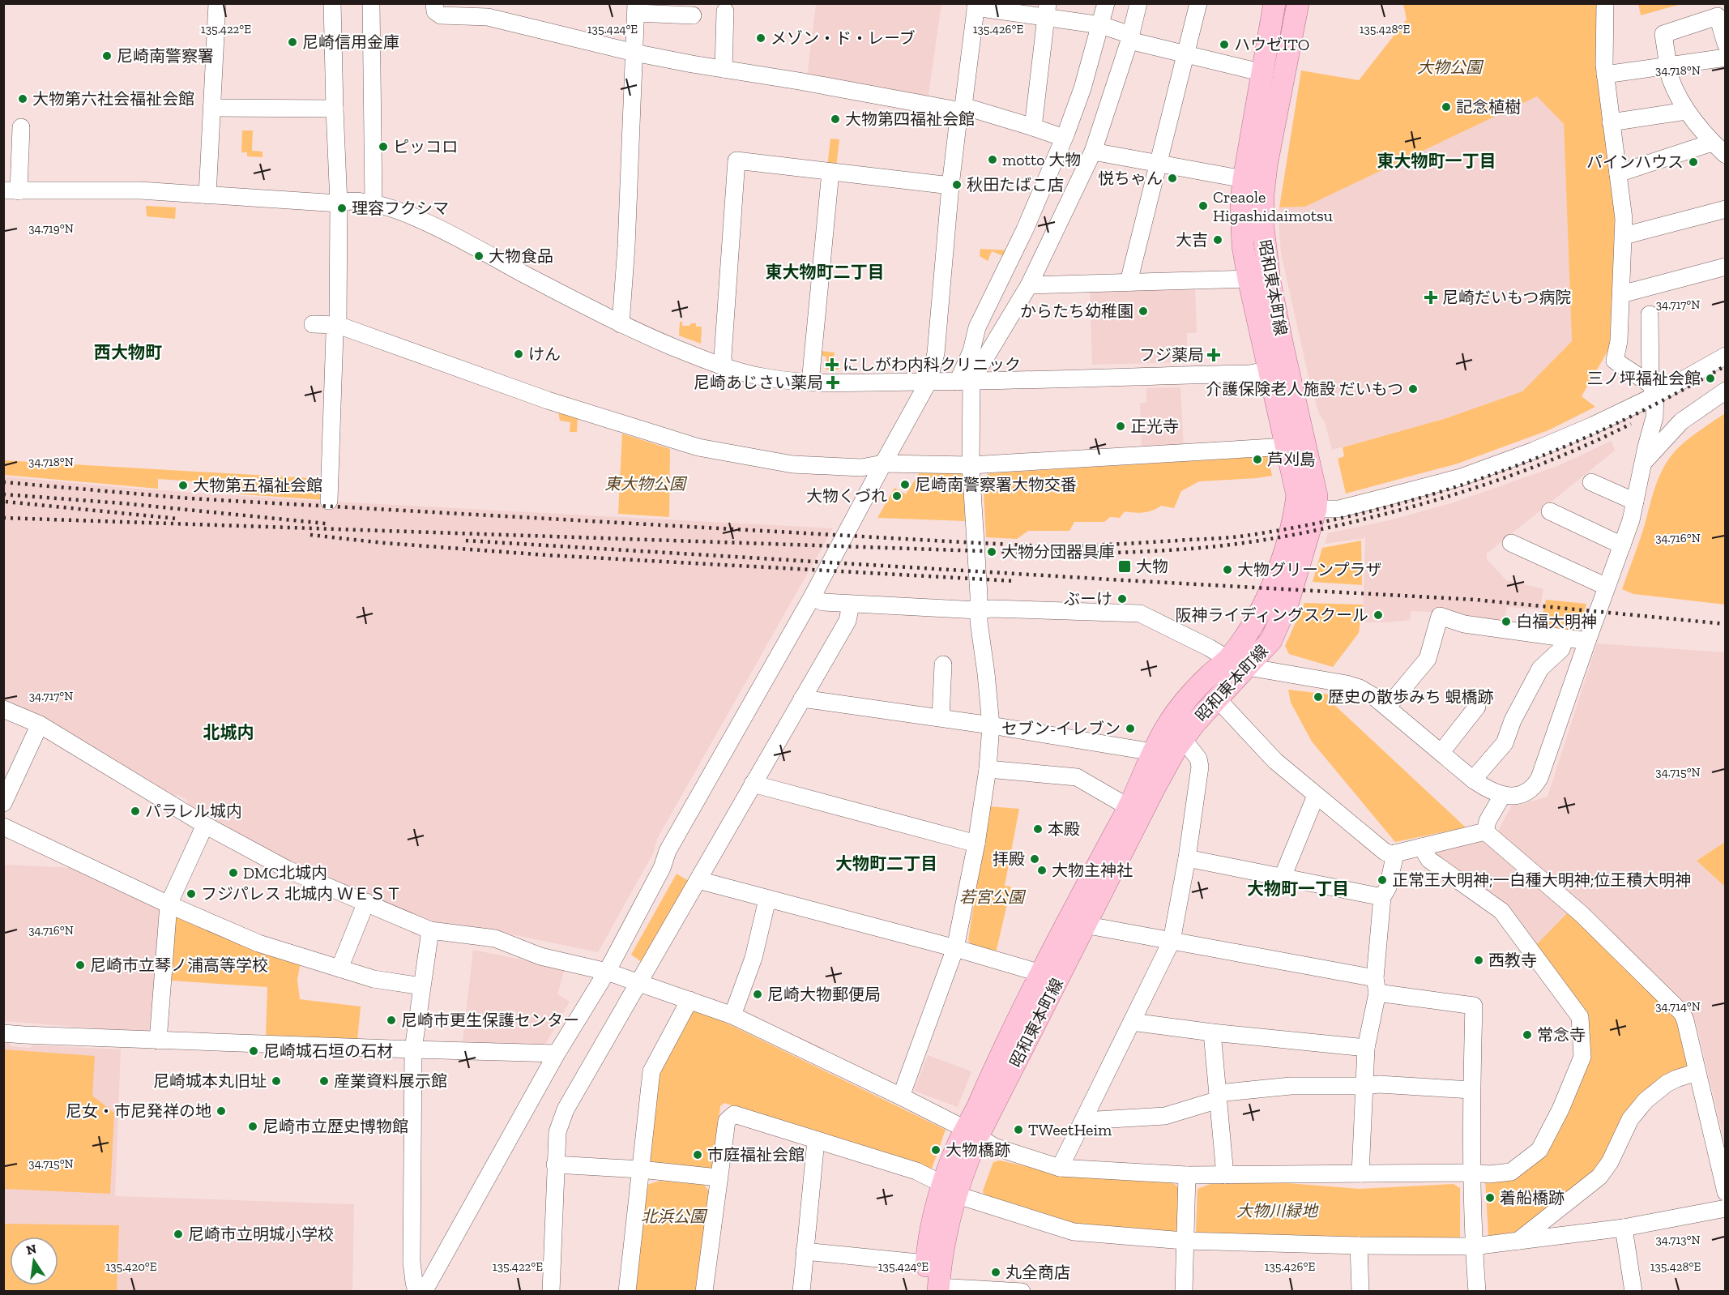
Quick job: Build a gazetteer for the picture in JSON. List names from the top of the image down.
{
  "streets": {
    "main road": ["昭和東本町線"]
  },
  "districts": [
    "東大物町一丁目",
    "東大物町二丁目",
    "西大物町",
    "北城内",
    "大物町二丁目",
    "大物町一丁目"
  ],
  "parks": [
    "大物公園",
    "東大物公園",
    "若宮公園",
    "大物川緑地",
    "北浜公園"
  ],
  "places": {
    "other": [
      "メゾン・ド・レーブ",
      "尼崎信用金庫",
      "ハウゼITO",
      "尼崎南警察署",
      "大物第六社会福祉会館",
      "記念植樹",
      "大物第四福祉会館",
      "ピッコロ",
      "motto 大物",
      "パインハウス",
      "悦ちゃん",
      "秋田たばこ店",
      "Creaole Higashidaimotsu",
      "理容フクシマ",
      "大吉",
      "大物食品",
      "からたち幼稚園",
      "けん",
      "三ノ坪福祉会館",
      "介護保険老人施設 だいもつ",
      "正光寺",
      "芦刈島",
      "尼崎南警察署大物交番",
      "大物第五福祉会館",
      "大物くづれ",
      "大物分団器具庫",
      "大物グリーンプラザ",
      "ぶーけ",
      "阪神ライディングスクール",
      "白福大明神",
      "歴史の散歩みち 蜆橋跡",
      "セブン-イレブン",
      "パラレル城内",
      "本殿",
      "拝殿",
      "大物主神社",
      "DMC北城内",
      "正常王大明神;一白種大明神;位王積大明神",
      "フジパレス 北城内 ＷＥＳＴ",
      "西教寺",
      "尼崎市立琴ノ浦高等学校",
      "尼崎大物郵便局",
      "尼崎市更生保護センター",
      "常念寺",
      "尼崎城石垣の石材",
      "尼崎城本丸旧址",
      "産業資料展示館",
      "尼女・市尼発祥の地",
      "尼崎市立歴史博物館",
      "TWeetHeim",
      "大物橋跡",
      "市庭福祉会館",
      "着船橋跡",
      "尼崎市立明城小学校",
      "丸全商店"
    ],
    "health": [
      "尼崎だいもつ病院",
      "フジ薬局",
      "にしがわ内科クリニック",
      "尼崎あじさい薬局"
    ],
    "transit": ["大物"]
  },
  "north": "top",
  "coordinates": [
    "135.422°E",
    "135.424°E",
    "135.426°E",
    "135.428°E",
    "34.718°N",
    "34.719°N",
    "34.717°N",
    "34.716°N",
    "34.715°N",
    "34.714°N",
    "34.713°N",
    "135.420°E"
  ]
}
